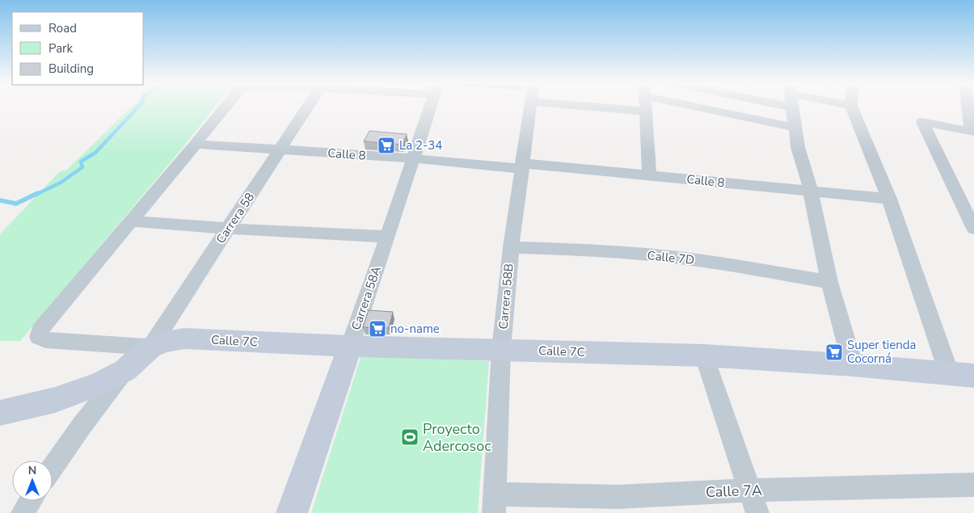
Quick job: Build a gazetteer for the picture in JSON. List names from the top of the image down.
{
  "streets": {
    "street": [
      "Calle 8",
      "Carrera 58",
      "Calle 7D",
      "Carrera 58B",
      "Carrera 58A",
      "Calle 7C",
      "Calle 7A"
    ]
  },
  "crossings": [
    ["Calle 8", "Carrera 58"],
    ["Calle 8", "Carrera 58B"],
    ["Calle 8", "Carrera 58A"],
    ["Carrera 58", "Calle 7C"],
    ["Calle 7D", "Carrera 58B"],
    ["Carrera 58B", "Calle 7C"],
    ["Carrera 58B", "Calle 7A"],
    ["Carrera 58A", "Calle 7C"]
  ],
  "places": {
    "supermarket": ["La 2-34", "no-name", "Super tienda Cocorná"],
    "sports": ["Proyecto Adercosoc"]
  },
  "legend": ["Road", "Park", "Building"],
  "north": "top"
}
